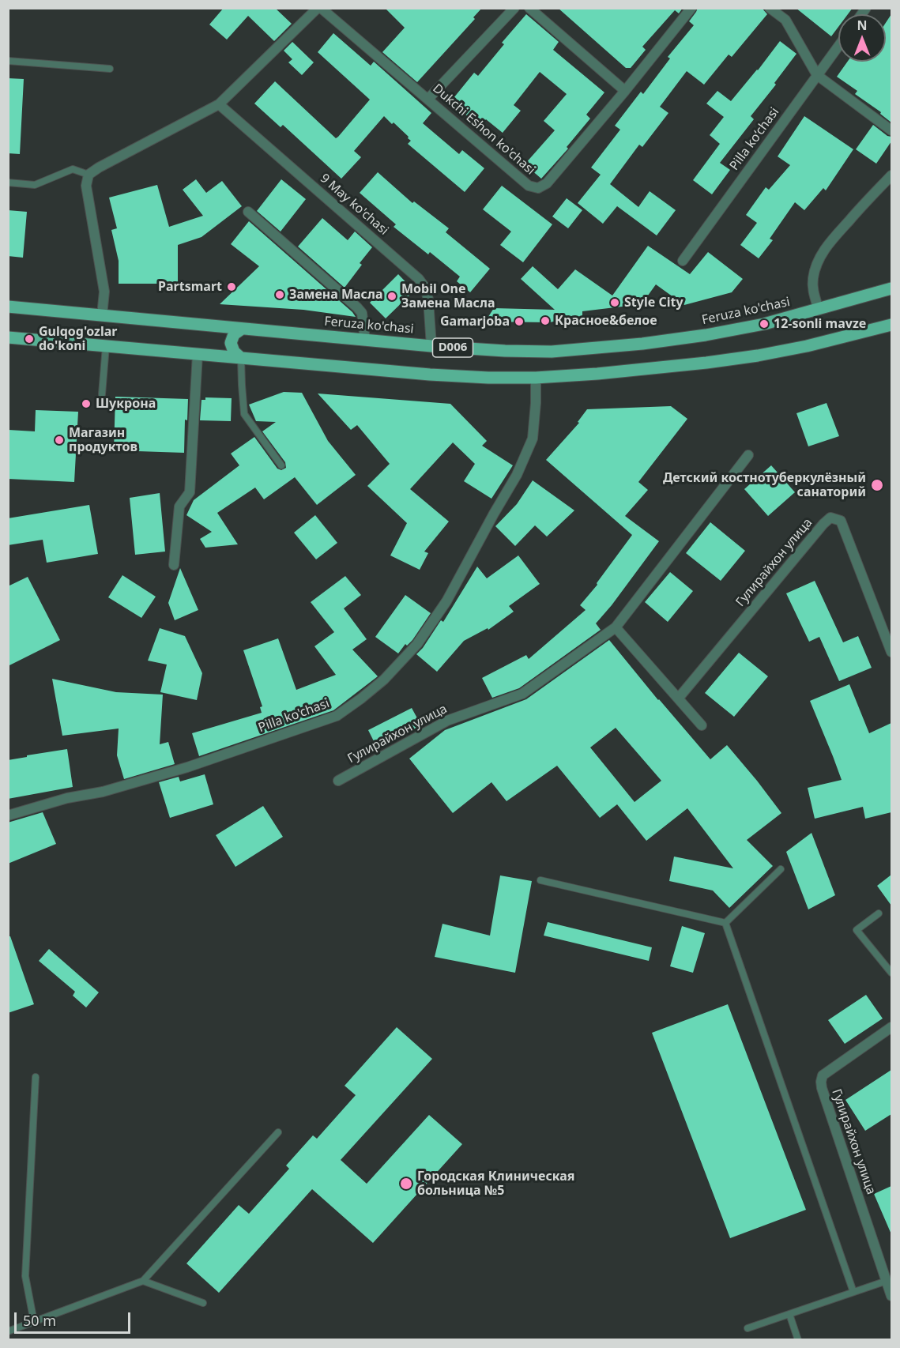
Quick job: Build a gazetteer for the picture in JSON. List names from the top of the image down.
{
  "streets": {
    "main road": ["Feruza ko'chasi", "D006"],
    "street": [
      "Dukchi Eshon ko'chasi",
      "Pilla ko‘chasi",
      "9 May ko'chasi",
      "Гулирайхон улица",
      "Pilla ko'chasi"
    ]
  },
  "crossings": [
    ["9 May ko'chasi", "Feruza ko'chasi"],
    ["D006", "Pilla ko'chasi"]
  ],
  "places": [
    "Partsmart",
    "Замена Масла",
    "Mobil One Замена Масла",
    "Style City",
    "Красное&белое",
    "Gamarjoba",
    "12-sonli mavze",
    "Gulqog'ozlar do'koni",
    "Шукрона",
    "Магазин продуктов",
    "Детский костнотуберкулёзный санаторий",
    "Городская Клиническая больница №5"
  ],
  "scale_bar": "50 m",
  "north": "top"
}
